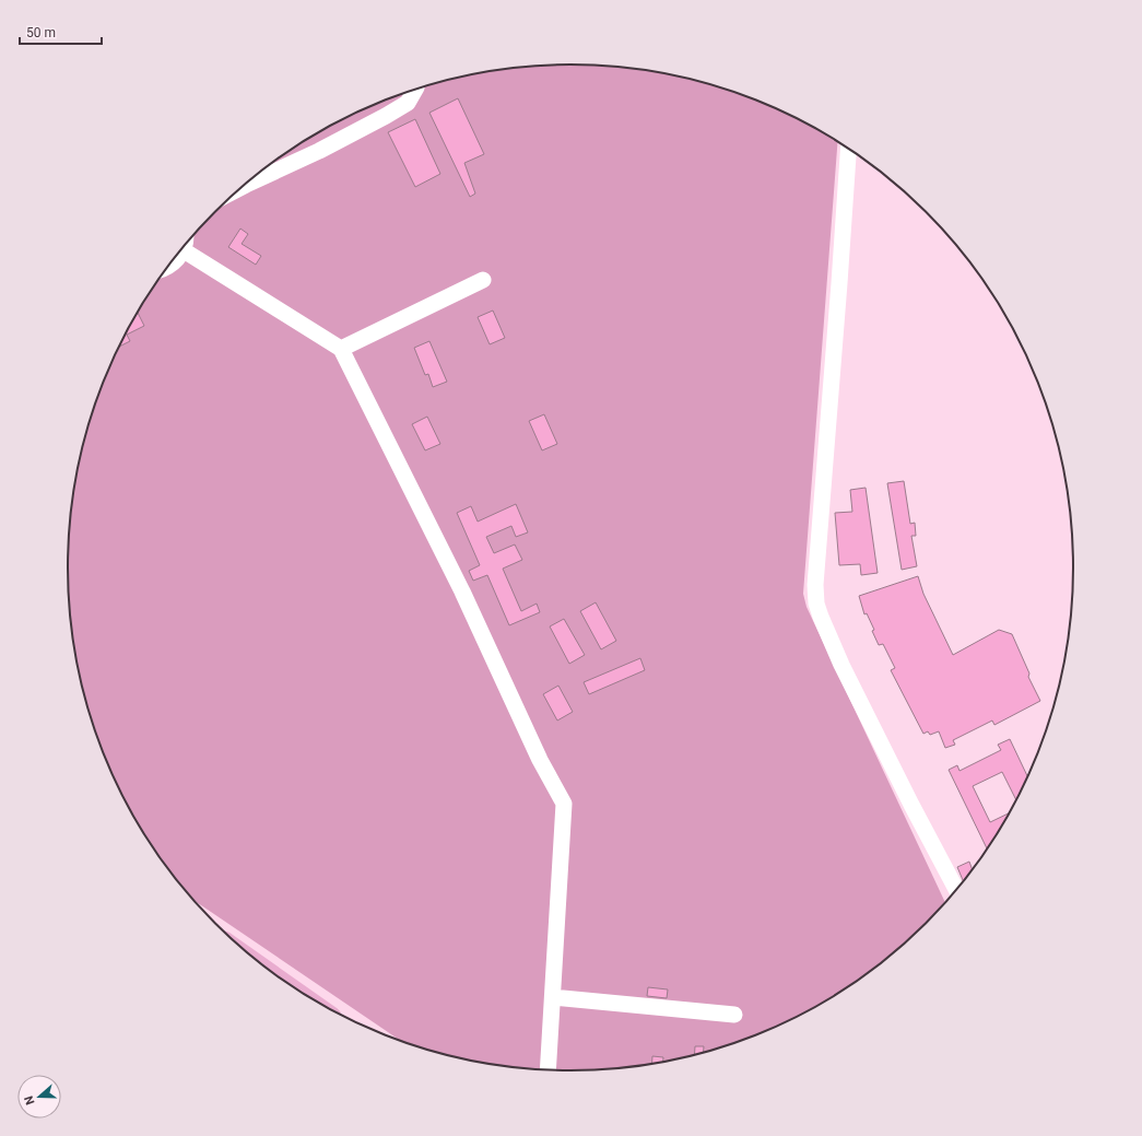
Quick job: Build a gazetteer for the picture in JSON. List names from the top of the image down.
{
  "scale_bar": "50 m",
  "north": "left"
}
